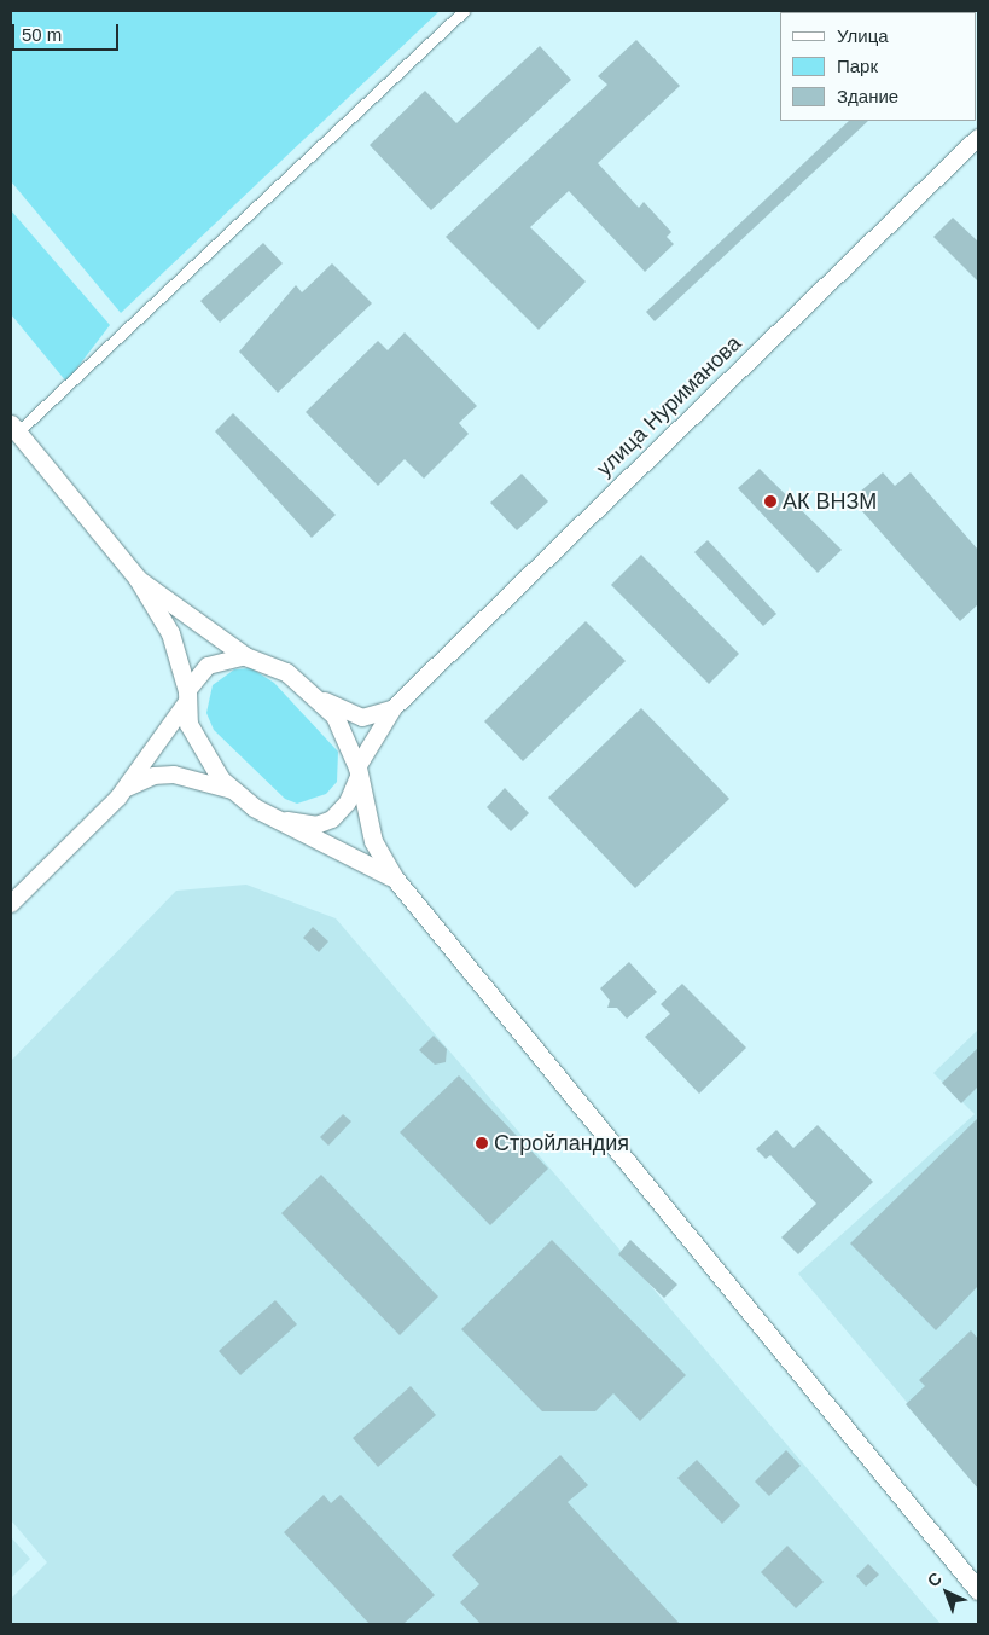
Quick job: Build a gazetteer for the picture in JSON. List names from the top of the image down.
{
  "streets": {
    "main road": ["улица Нуриманова"]
  },
  "places": ["АК ВНЗМ", "Стройландия"],
  "legend": ["Улица", "Парк", "Здание"],
  "scale_bar": "50 m",
  "north": "top left"
}
